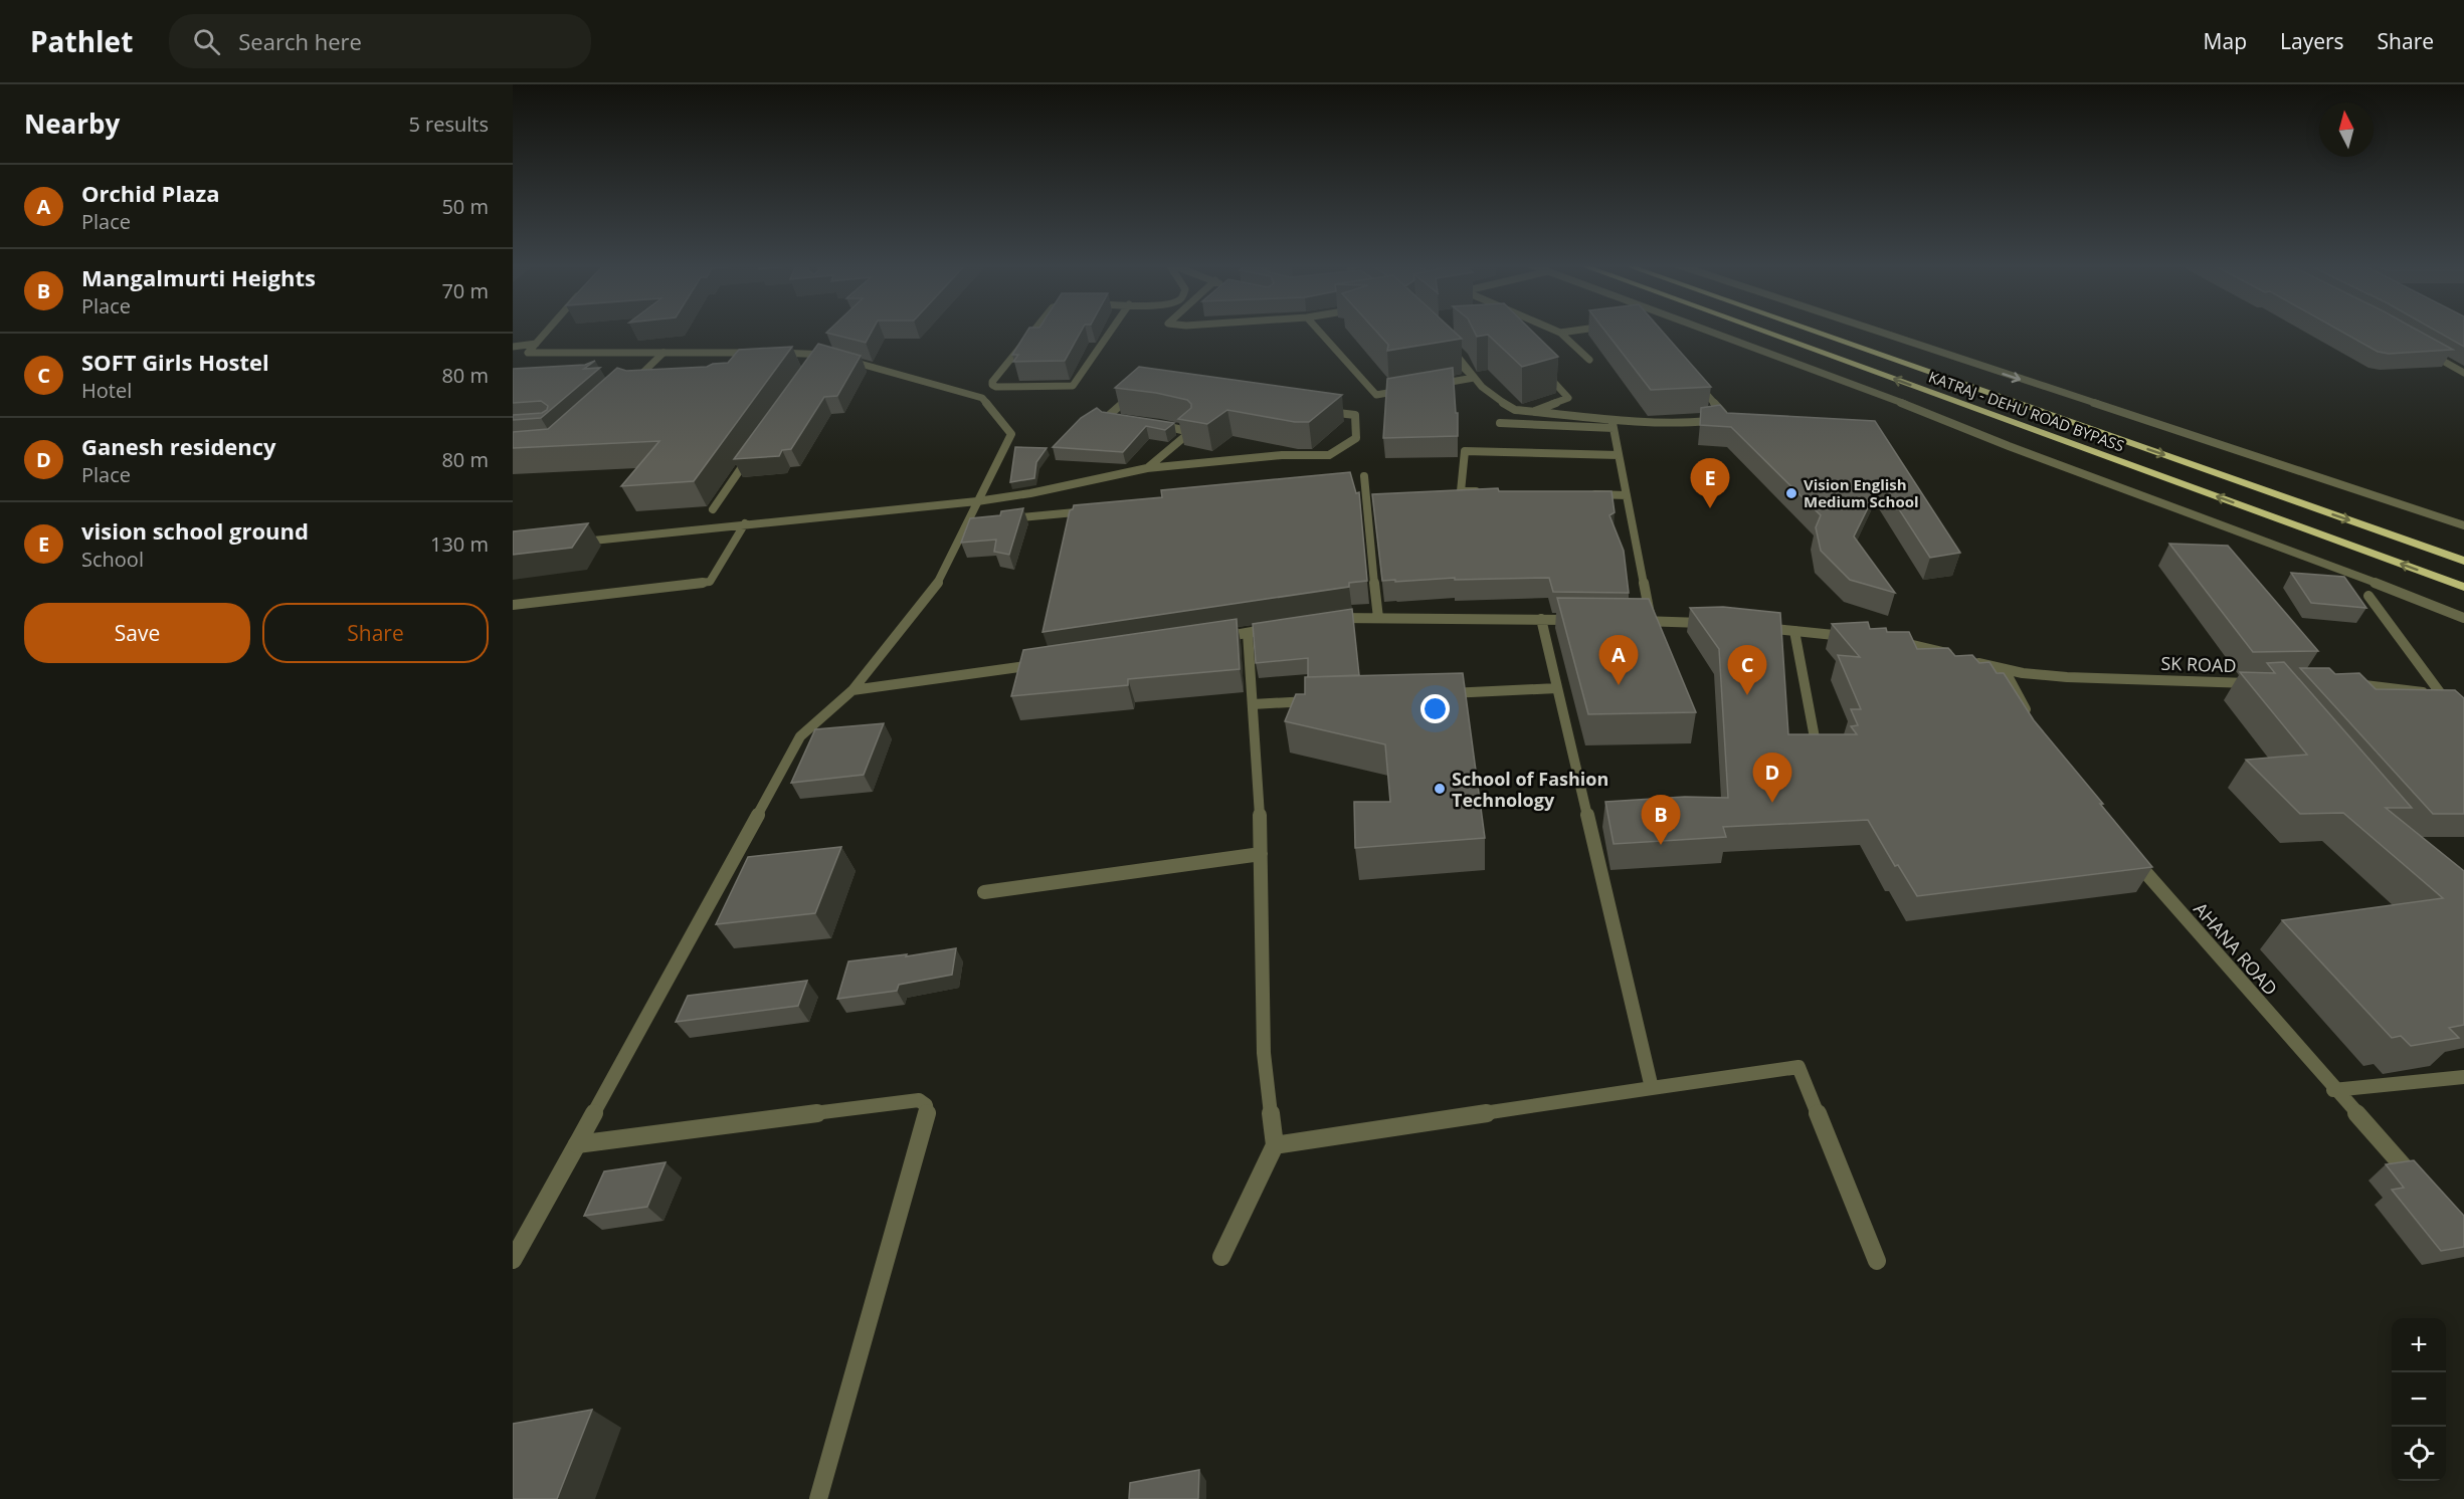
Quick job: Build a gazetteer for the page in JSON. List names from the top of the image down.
{
  "streets": {
    "highway": ["KATRAJ - DEHU ROAD BYPASS"],
    "street": ["SK ROAD", "AHANA ROAD"]
  },
  "places": ["Vision English Medium School", "School of Fashion Technology"],
  "north": "top",
  "page": {
    "header": "Pathlet",
    "search": "Search here",
    "nav": ["Map", "Layers", "Share"],
    "heading": ["Nearby", "5 results"],
    "list": [
      {
        "mark": "A",
        "name": "Orchid Plaza",
        "note": "Place",
        "value": "50 m"
      },
      {
        "mark": "B",
        "name": "Mangalmurti Heights",
        "note": "Place",
        "value": "70 m"
      },
      {
        "mark": "C",
        "name": "SOFT Girls Hostel",
        "note": "Hotel",
        "value": "80 m"
      },
      {
        "mark": "D",
        "name": "Ganesh residency",
        "note": "Place",
        "value": "80 m"
      },
      {
        "mark": "E",
        "name": "vision school ground",
        "note": "School",
        "value": "130 m"
      }
    ],
    "pins": [
      "E",
      "A",
      "C",
      "D",
      "B"
    ],
    "buttons": ["Save", "Share"],
    "map_buttons": ["+", "−"]
  }
}
